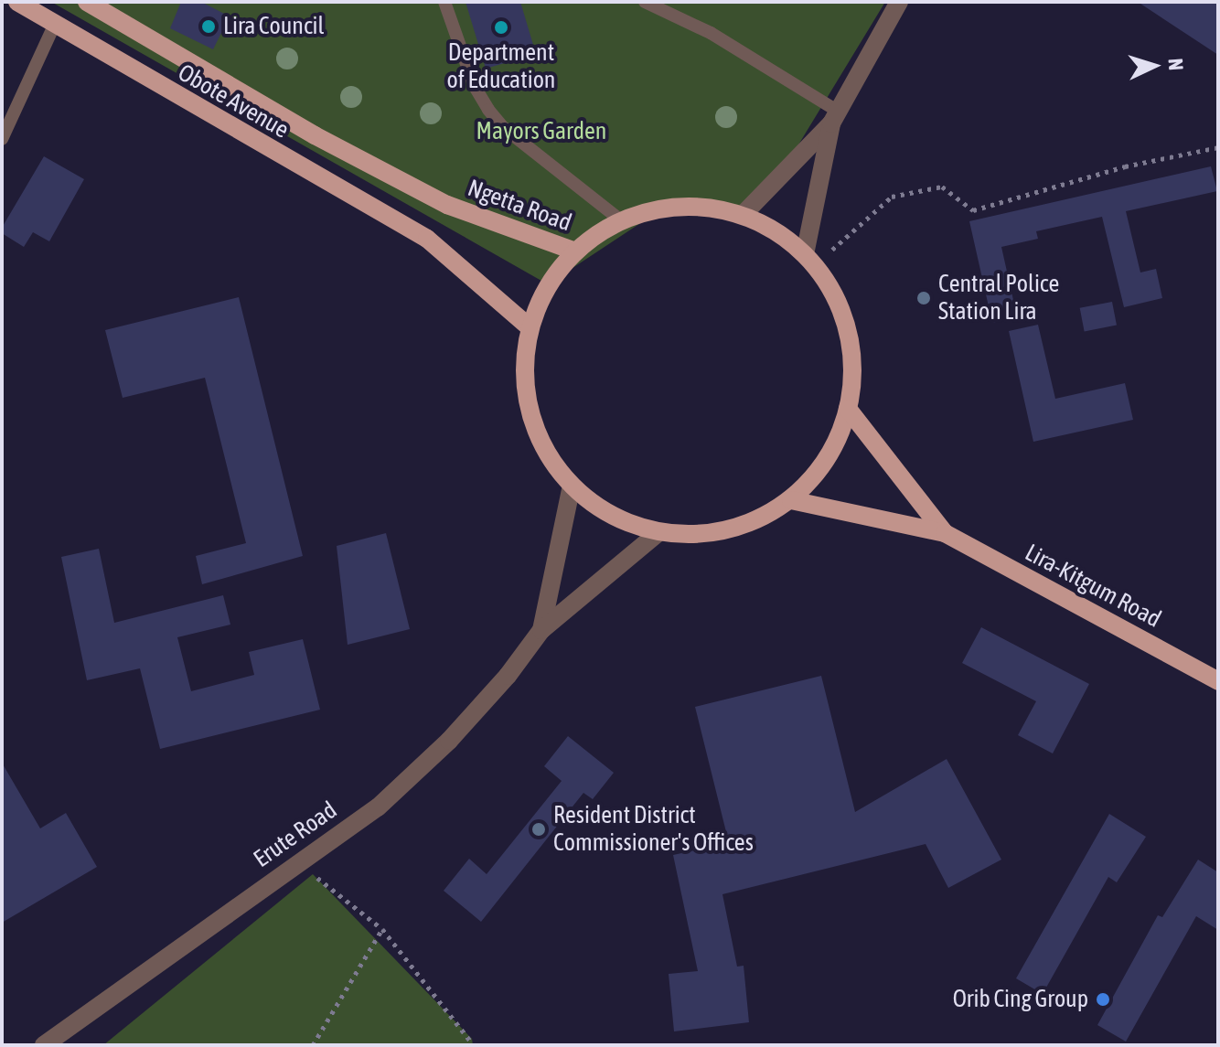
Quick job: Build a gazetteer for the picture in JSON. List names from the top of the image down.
{
  "streets": {
    "main road": ["Obote Avenue", "Ngetta Road", "Lira-Kitgum Road"],
    "street": ["Erute Road"]
  },
  "crossings": [
    ["Obote Avenue", "Ngetta Road"]
  ],
  "parks": ["Mayors Garden"],
  "places": [
    "Lira Council",
    "Department of Education",
    "Central Police Station Lira",
    "Resident District Commissioner's Offices",
    "Orib Cing Group"
  ],
  "north": "right"
}
